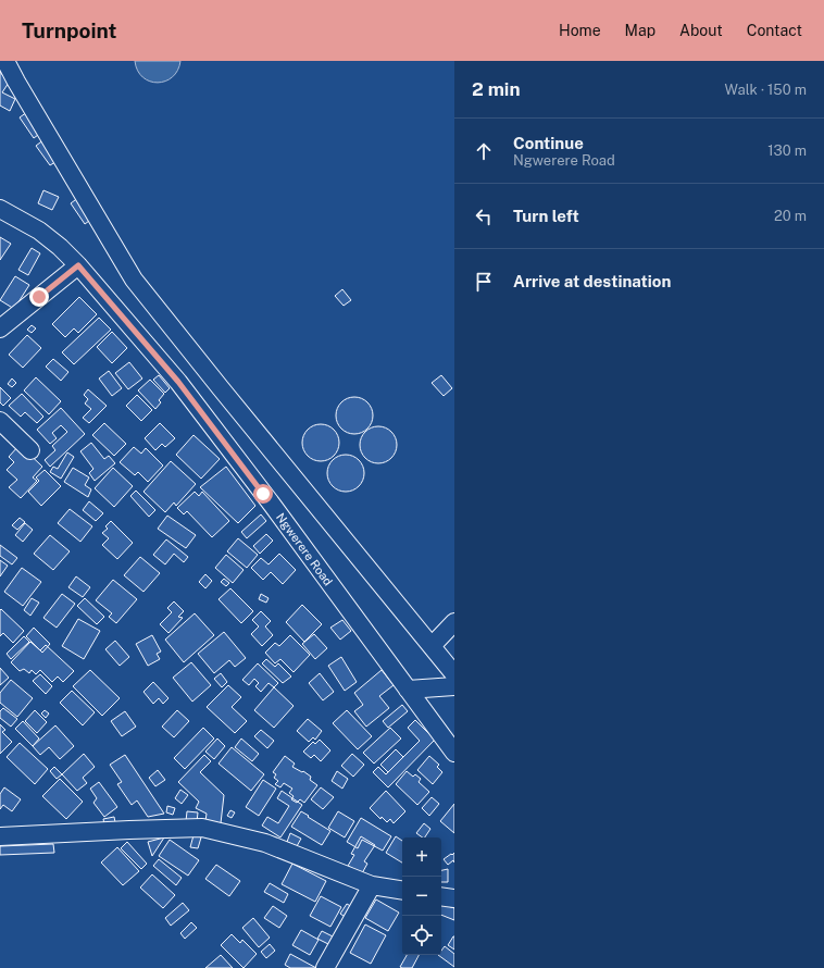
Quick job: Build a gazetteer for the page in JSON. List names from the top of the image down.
{
  "streets": {
    "street": ["Ngwerere Road"]
  },
  "page": {
    "header": "Turnpoint",
    "nav": [
      "Home",
      "Map",
      "About",
      "Contact"
    ],
    "heading": ["2 min", "Walk · 150 m"],
    "list": [
      ["Continue", "Ngwerere Road", "130 m"],
      ["Turn left", "20 m"],
      "Arrive at destination"
    ],
    "map_buttons": ["+", "−"]
  }
}
